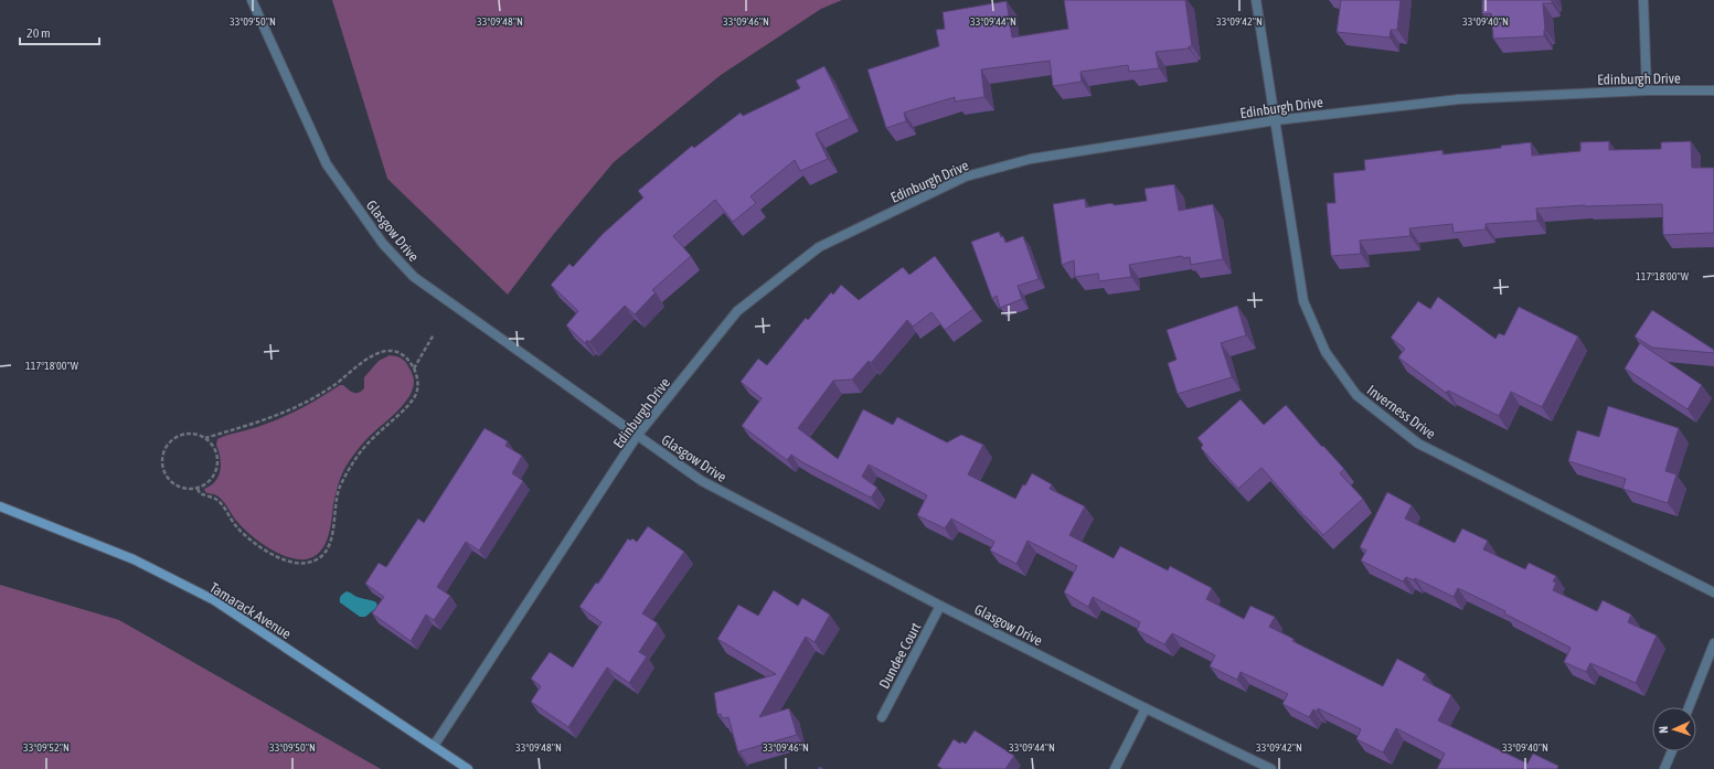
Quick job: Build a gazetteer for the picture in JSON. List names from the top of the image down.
{
  "streets": {
    "main road": ["Tamarack Avenue"],
    "street": [
      "Edinburgh Drive",
      "Glasgow Drive",
      "Inverness Drive",
      "Dundee Court"
    ]
  },
  "crossings": [
    ["Edinburgh Drive", "Glasgow Drive"],
    ["Edinburgh Drive", "Inverness Drive"],
    ["Edinburgh Drive", "Tamarack Avenue"],
    ["Glasgow Drive", "Dundee Court"]
  ],
  "scale_bar": "20 m",
  "north": "left",
  "coordinates": [
    "33°09'50\"N",
    "33°09'48\"N",
    "33°09'46\"N",
    "33°09'44\"N",
    "33°09'42\"N",
    "33°09'40\"N",
    "117°18'00\"W",
    "33°09'52\"N"
  ]
}
